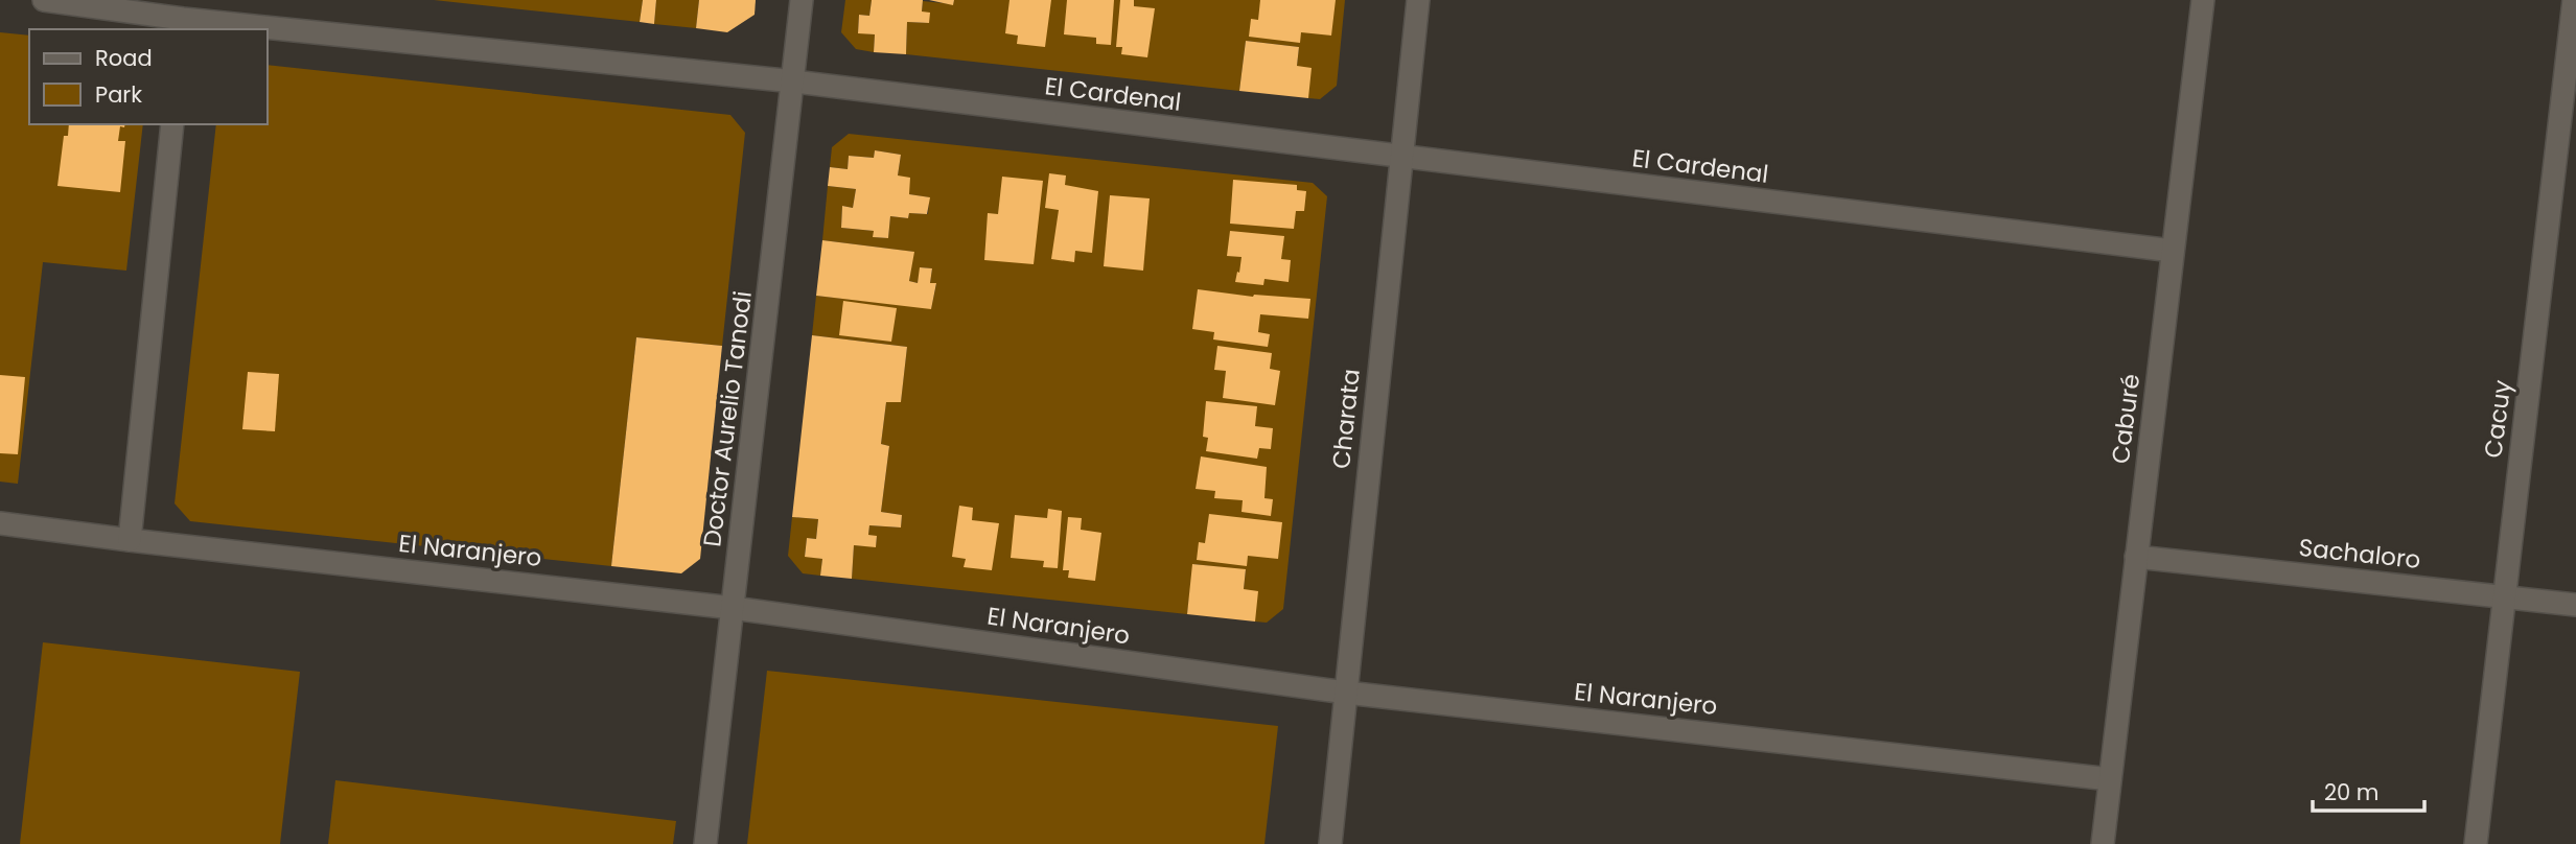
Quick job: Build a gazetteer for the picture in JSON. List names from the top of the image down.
{
  "streets": {
    "street": [
      "El Cardenal",
      "Doctor Aurelio Tanodi",
      "Charata",
      "Caburé",
      "Cacuy",
      "El Naranjero",
      "Sachaloro"
    ]
  },
  "crossings": [
    ["El Cardenal", "Doctor Aurelio Tanodi"],
    ["El Cardenal", "Charata"],
    ["El Cardenal", "Caburé"],
    ["Doctor Aurelio Tanodi", "El Naranjero"],
    ["Charata", "El Naranjero"],
    ["Caburé", "El Naranjero"],
    ["Caburé", "Sachaloro"],
    ["Cacuy", "Sachaloro"]
  ],
  "legend": ["Road", "Park"],
  "scale_bar": "20 m"
}
